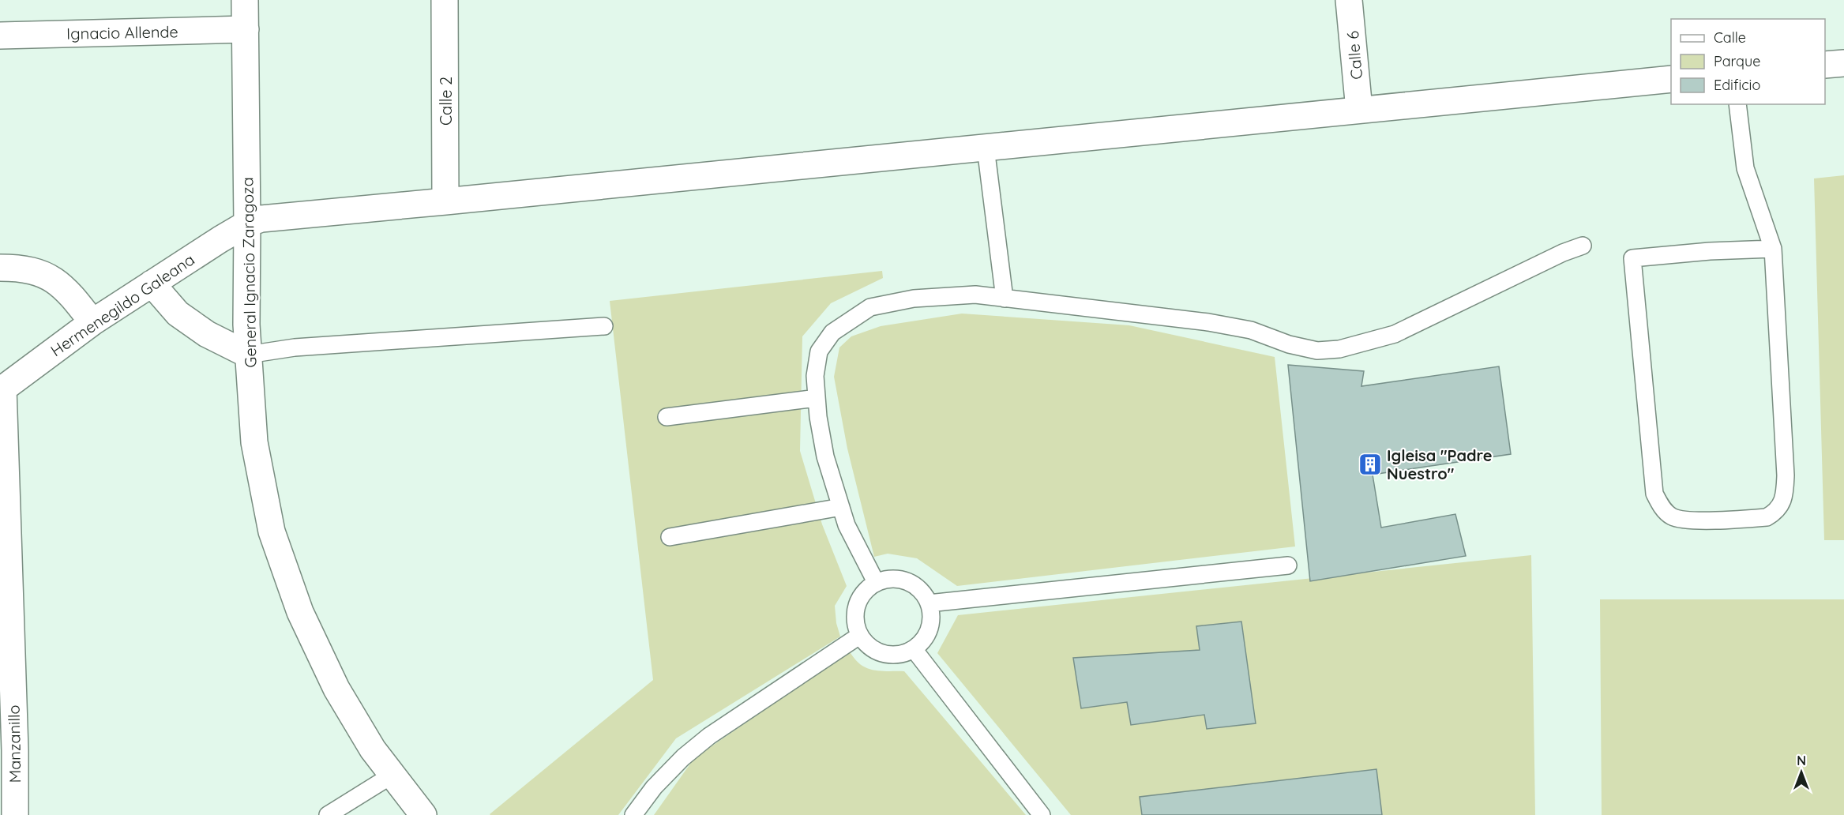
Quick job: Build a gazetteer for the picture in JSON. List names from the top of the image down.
{
  "streets": {
    "street": [
      "Ignacio Allende",
      "Calle 6",
      "Calle 2",
      "General Ignacio Zaragoza",
      "Hermenegildo Galeana",
      "Manzanillo"
    ]
  },
  "crossings": [
    ["Ignacio Allende", "General Ignacio Zaragoza"],
    ["Calle 6", "Hermenegildo Galeana"],
    ["Calle 2", "Hermenegildo Galeana"],
    ["General Ignacio Zaragoza", "Hermenegildo Galeana"],
    ["Hermenegildo Galeana", "Manzanillo"]
  ],
  "places": {
    "building": ["Igleisa \"Padre Nuestro\""]
  },
  "legend": ["Calle", "Parque", "Edificio"],
  "north": "top"
}
